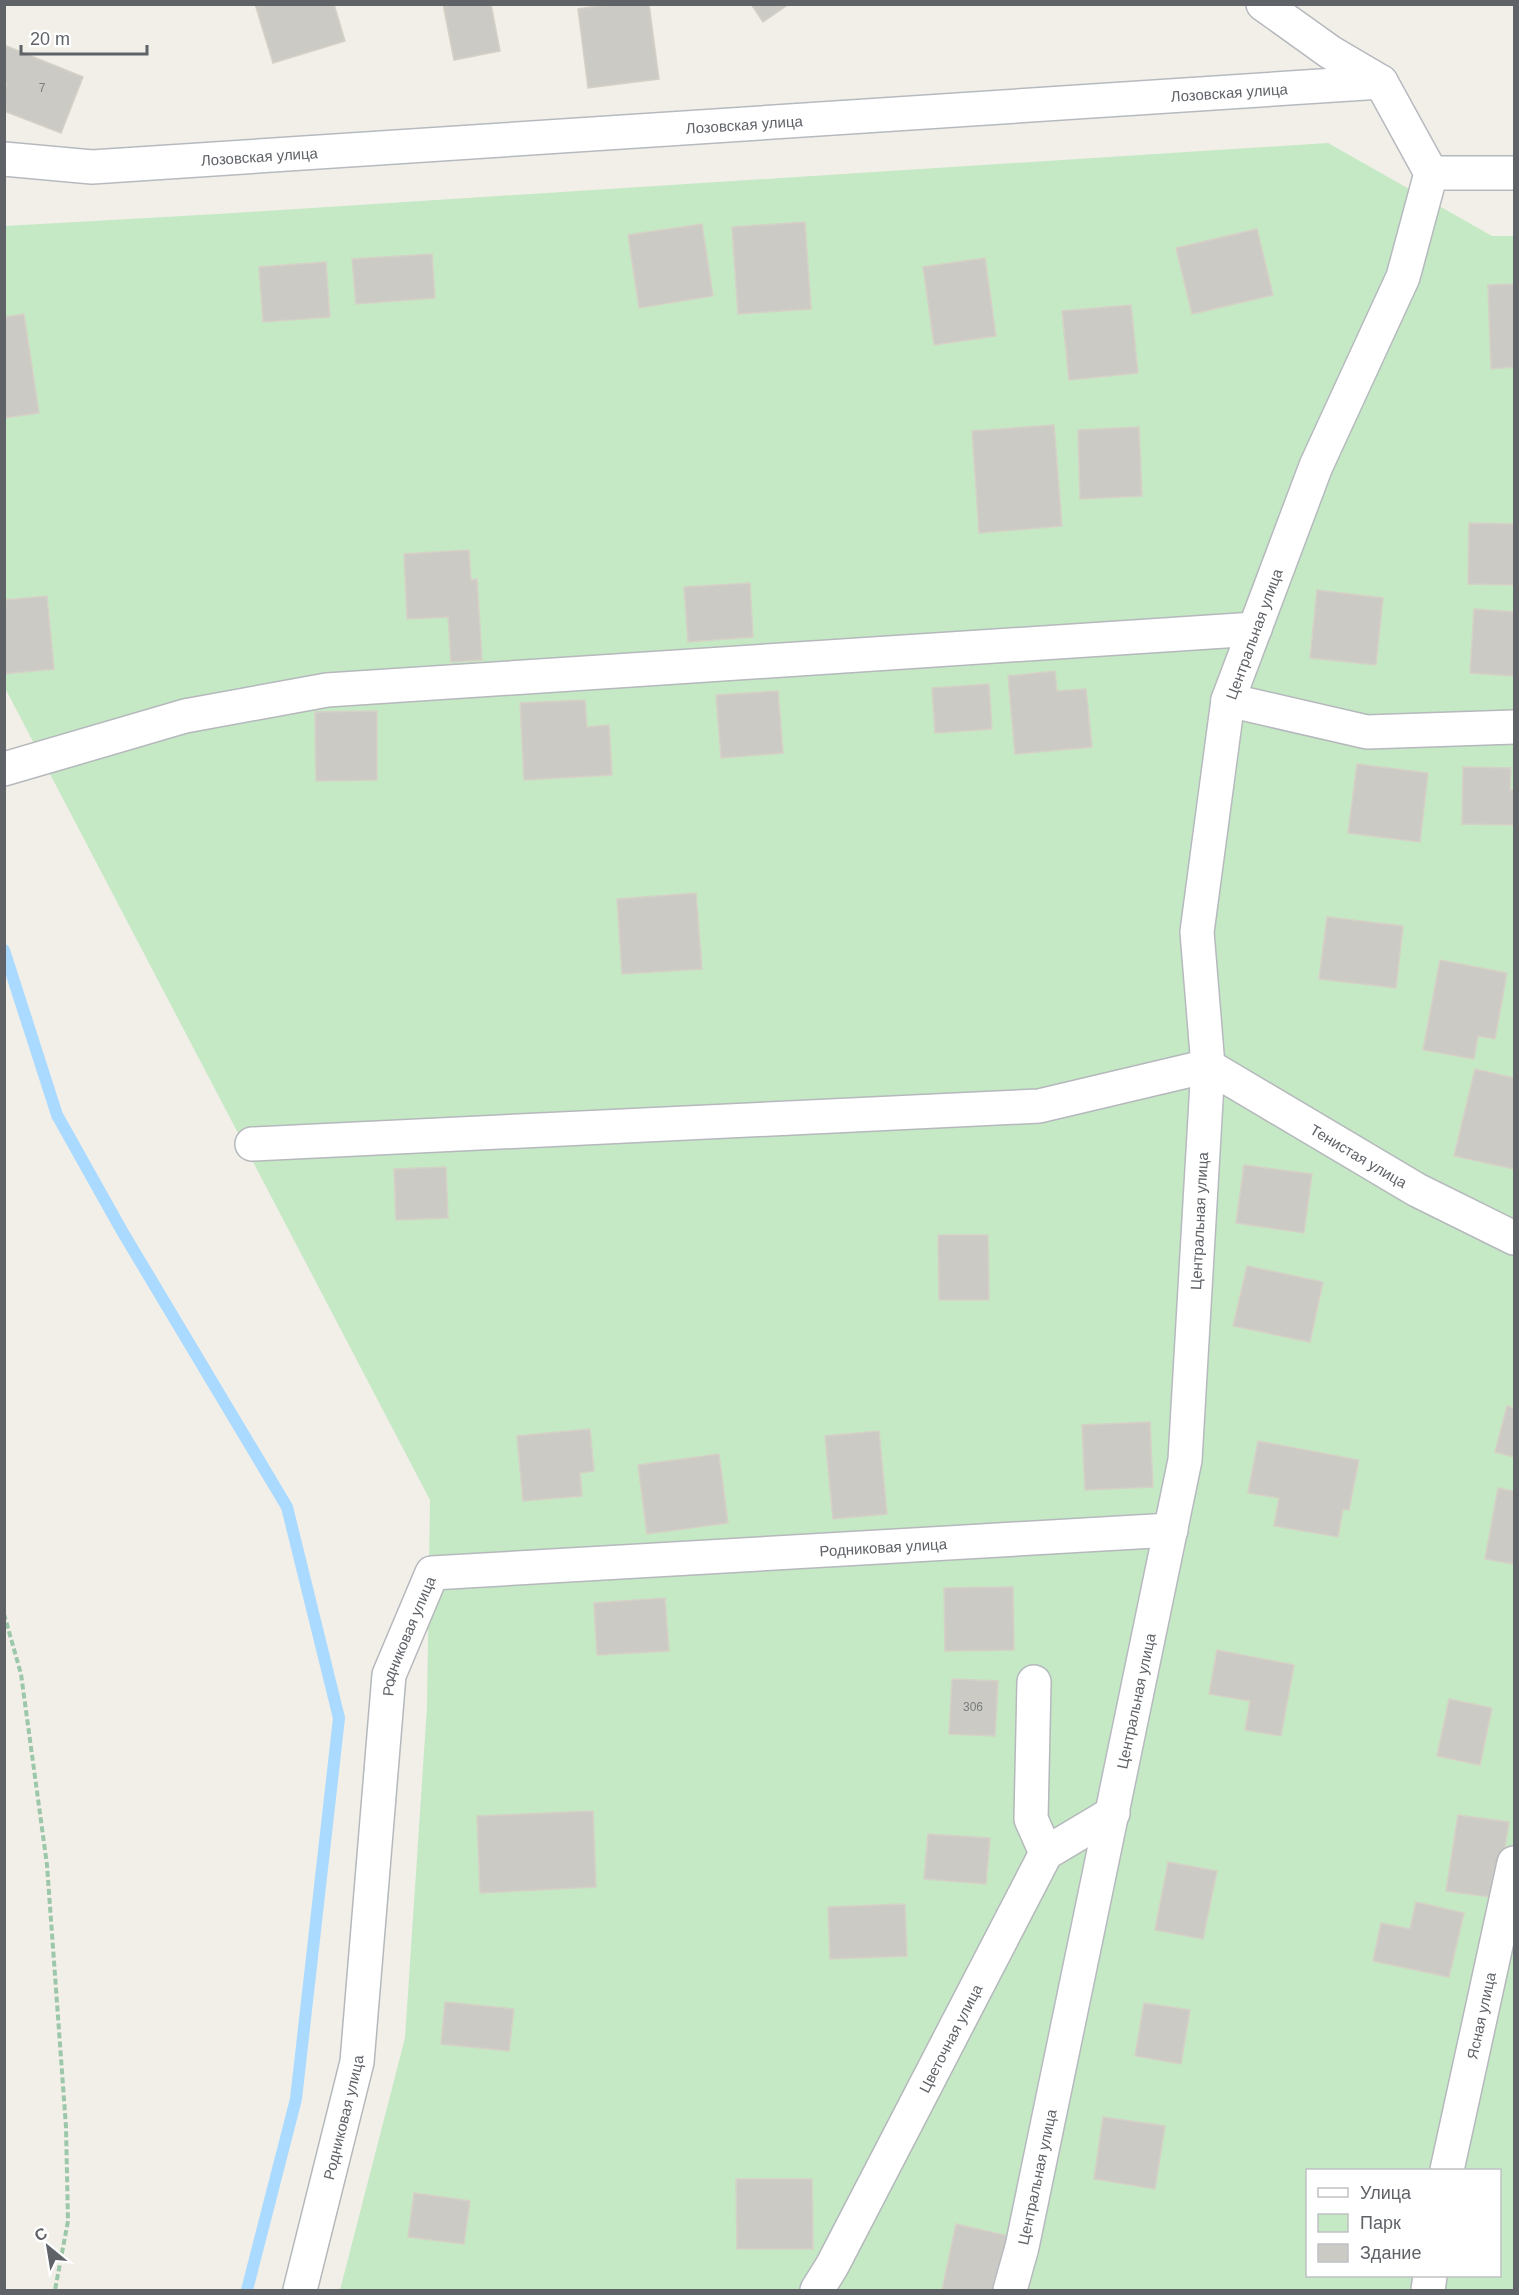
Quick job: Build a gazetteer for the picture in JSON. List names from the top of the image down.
{
  "streets": {
    "street": [
      "Лозовская улица",
      "Центральная улица",
      "Тенистая улица",
      "Родниковая улица",
      "Ясная улица",
      "Цветочная улица"
    ]
  },
  "crossings": [
    ["Центральная улица", "Тенистая улица"],
    ["Центральная улица", "Родниковая улица"]
  ],
  "house_numbers": ["7", "306"],
  "legend": ["Улица", "Парк", "Здание"],
  "scale_bar": "20 m",
  "north": "top left"
}
